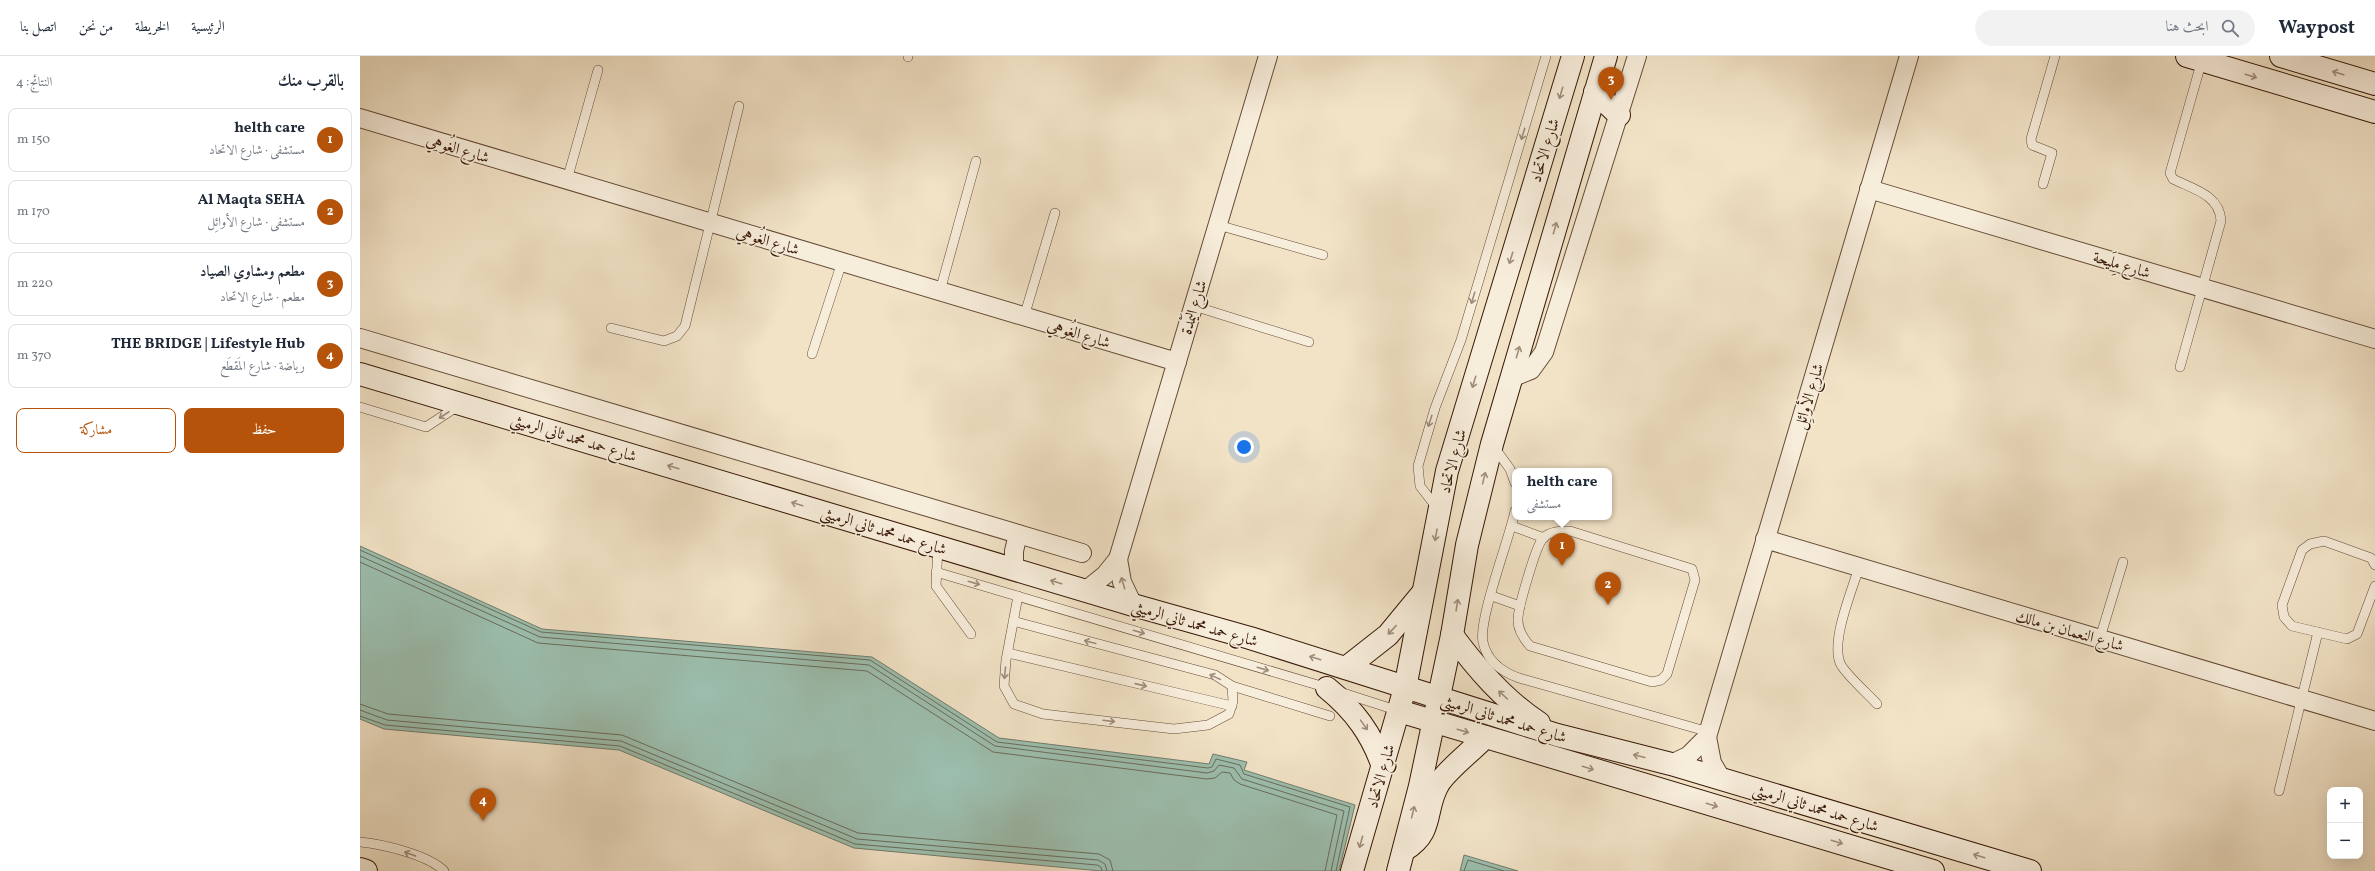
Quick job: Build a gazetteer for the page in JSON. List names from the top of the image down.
{
  "streets": {
    "main road": ["شارع الاتحاد", "شارع حمد محمد ثاني الرميثي"],
    "street": [
      "شارع الغُوهي",
      "شارع مِلَيحة",
      "شارع اليَمْدة",
      "شارع الأوائِل",
      "شارع النعمان بن مالك"
    ]
  },
  "crossings": [
    ["شارع الغُوهي", "شارع اليَمْدة"],
    ["شارع الاتحاد", "شارع حمد محمد ثاني الرميثي"],
    ["شارع مِلَيحة", "شارع الأوائِل"],
    ["شارع اليَمْدة", "شارع حمد محمد ثاني الرميثي"],
    ["شارع الأوائِل", "شارع حمد محمد ثاني الرميثي"],
    ["شارع الأوائِل", "شارع النعمان بن مالك"]
  ],
  "page": {
    "header": "Waypost",
    "search": "ابحث هنا",
    "nav": [
      "الرئيسية",
      "الخريطة",
      "من نحن",
      "اتصل بنا"
    ],
    "heading": ["بالقرب منك", "النتائج: 4"],
    "pins": [
      "3",
      "1",
      "2",
      "4"
    ],
    "list": [
      {
        "mark": "1",
        "name": "helth care",
        "note": "مستشفى · شارع الاتحاد",
        "value": "150 m"
      },
      {
        "mark": "2",
        "name": "Al Maqta SEHA",
        "note": "مستشفى · شارع الأوائِل",
        "value": "170 m"
      },
      {
        "mark": "3",
        "name": "مطعم ومشاوي الصياد",
        "note": "مطعم · شارع الاتحاد",
        "value": "220 m"
      },
      {
        "mark": "4",
        "name": "THE BRIDGE | Lifestyle Hub",
        "note": "رياضة · شارع المَقطَع",
        "value": "370 m"
      }
    ],
    "buttons": ["حفظ", "مشاركة"],
    "popup": ["helth care", "مستشفى"],
    "map_buttons": ["+", "−"]
  }
}
